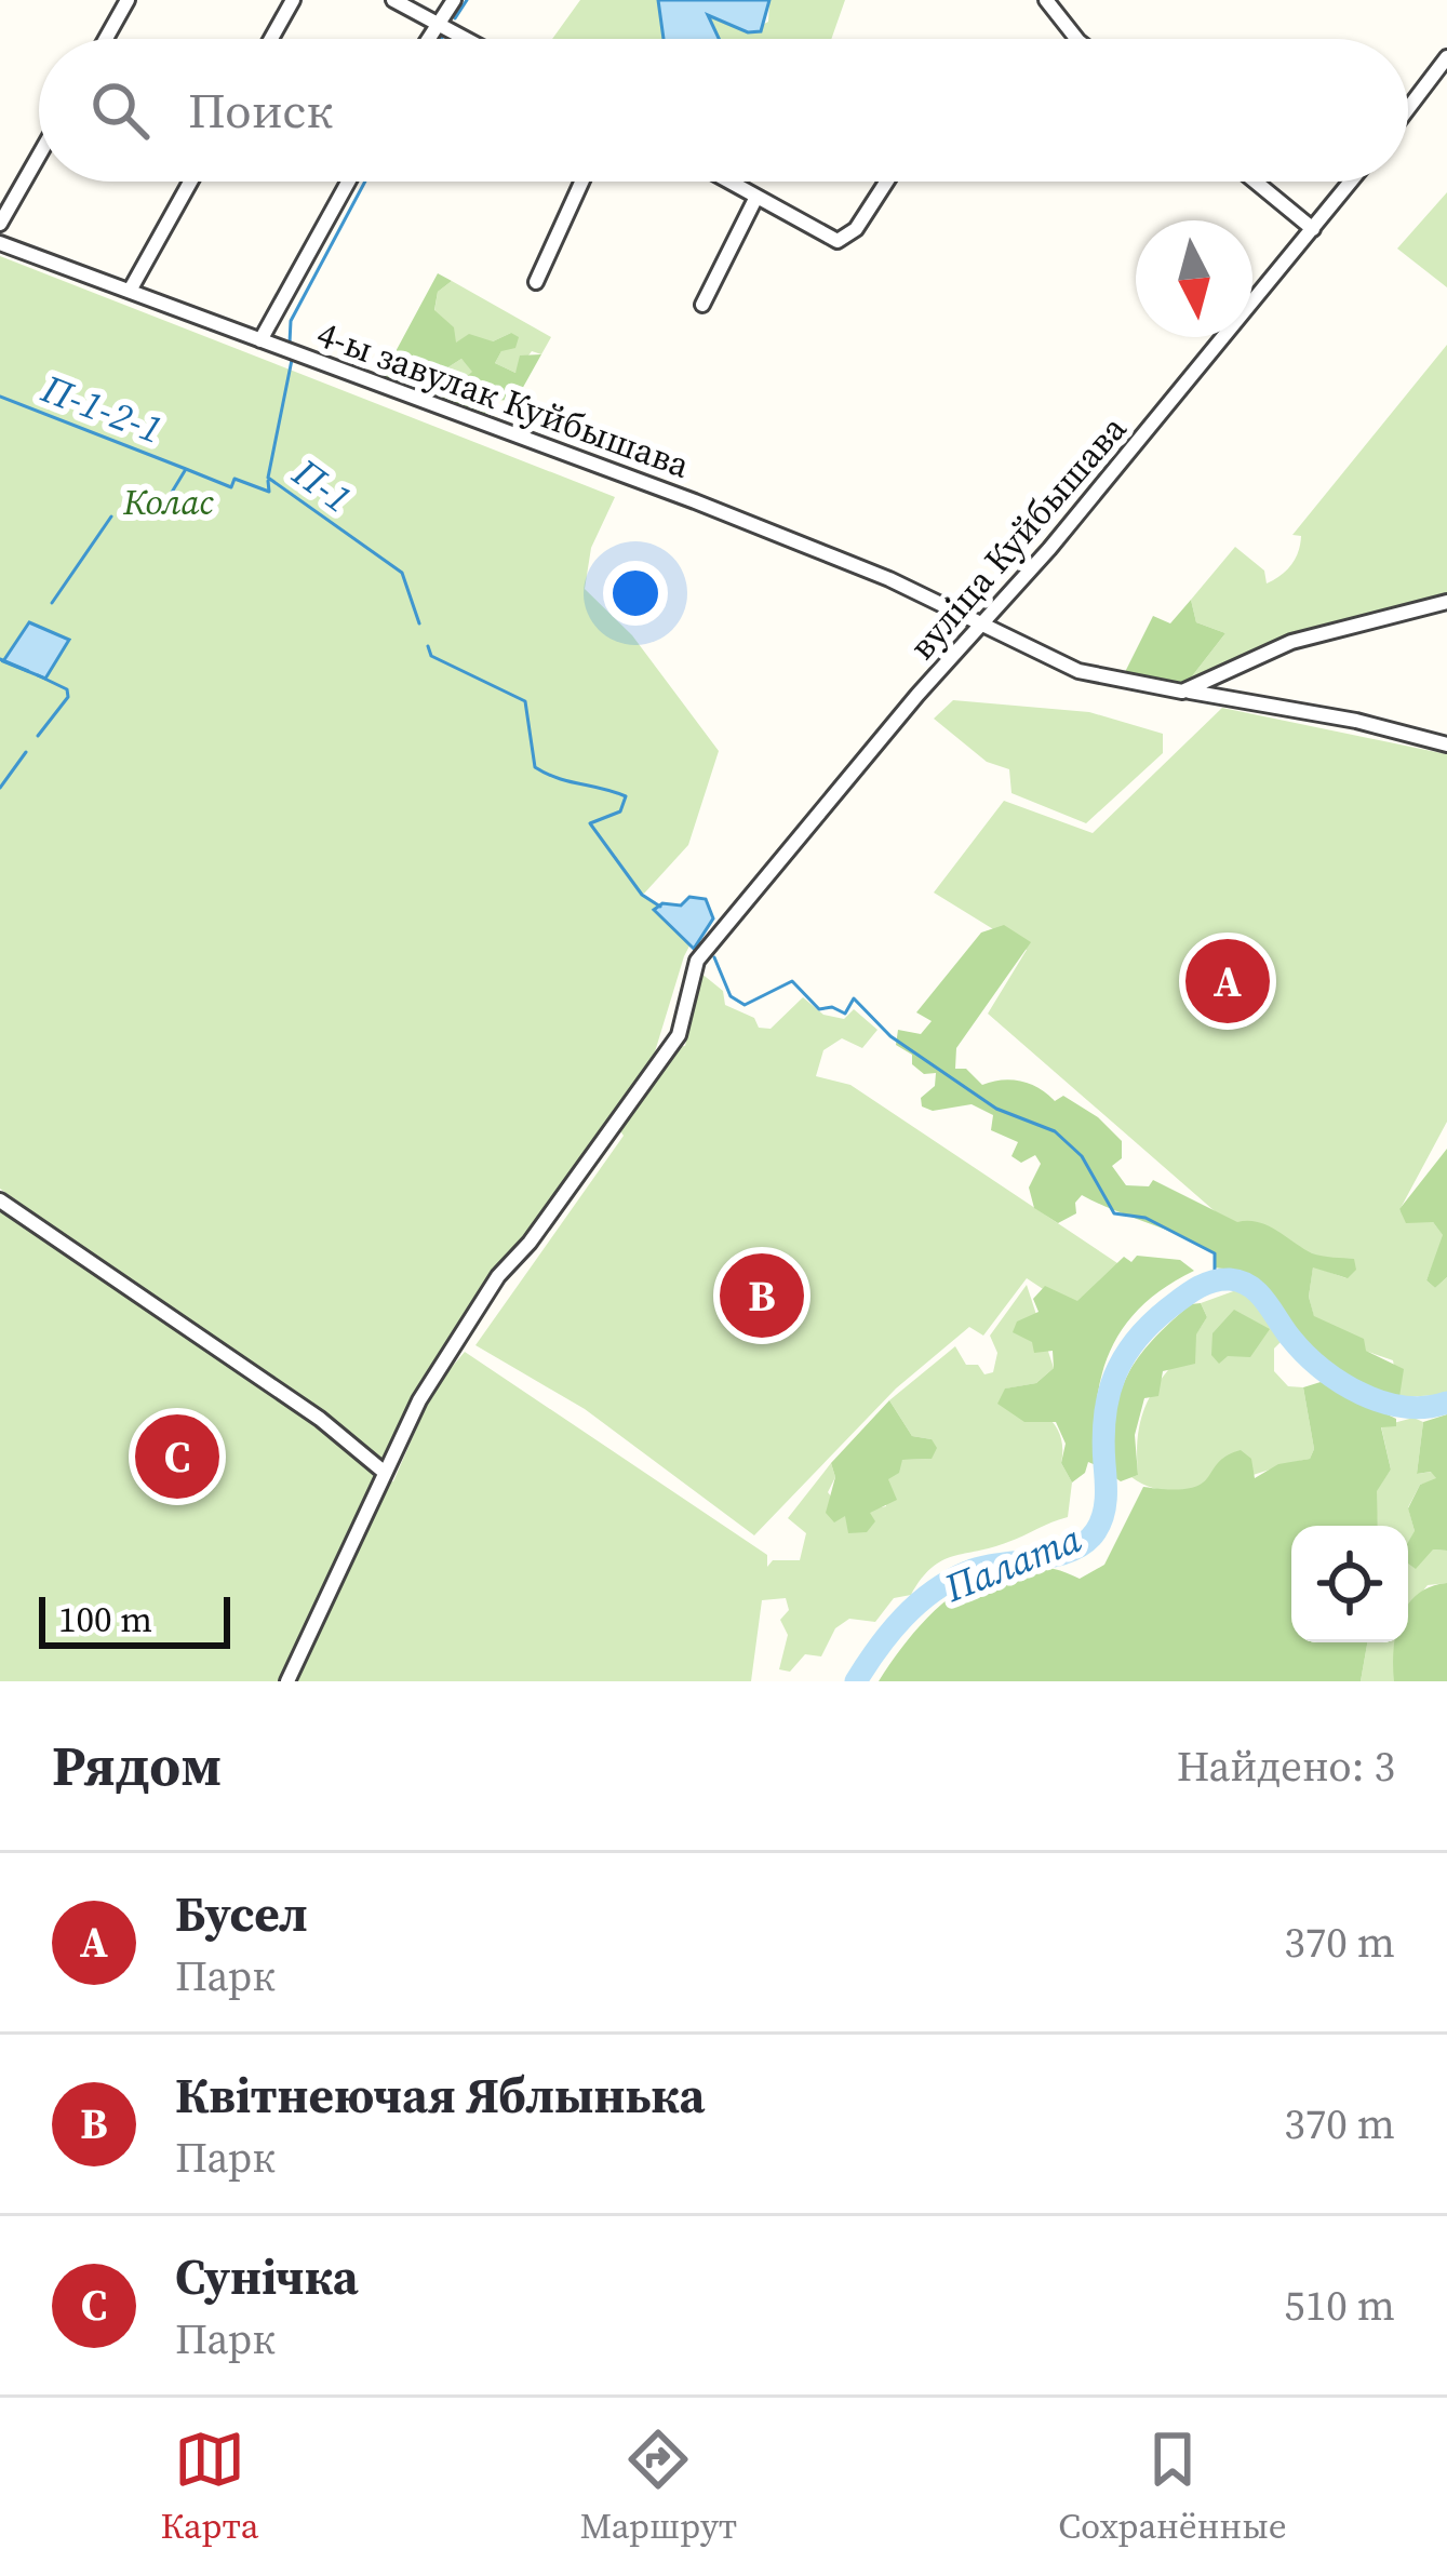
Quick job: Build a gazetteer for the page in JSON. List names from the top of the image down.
{
  "streets": {
    "street": ["4-ы завулак Куйбышава", "вуліца Куйбышава"]
  },
  "crossings": [
    ["4-ы завулак Куйбышава", "вуліца Куйбышава"]
  ],
  "water": ["П-1-2-1", "П-1", "Палата"],
  "parks": ["Колас"],
  "scale_bar": "100 m",
  "north": "bottom",
  "page": {
    "search": "Поиск",
    "pins": ["A", "B", "C"],
    "scale": "100 m",
    "heading": ["Рядом", "Найдено: 3"],
    "list": [
      {
        "mark": "A",
        "name": "Бусел",
        "note": "Парк",
        "value": "370 m"
      },
      {
        "mark": "B",
        "name": "Квітнеючая Яблынька",
        "note": "Парк",
        "value": "370 m"
      },
      {
        "mark": "C",
        "name": "Сунічка",
        "note": "Парк",
        "value": "510 m"
      }
    ],
    "nav": ["Карта", "Маршрут", "Сохранённые"]
  }
}
